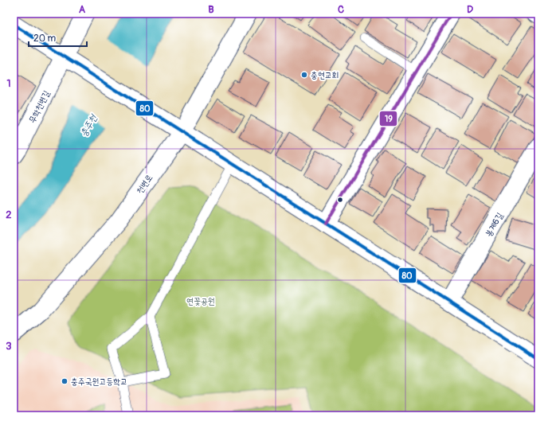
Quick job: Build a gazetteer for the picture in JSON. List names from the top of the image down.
{
  "streets": {
    "street": ["무학천변길", "천변로", "봉계6길"]
  },
  "water": ["충주천"],
  "parks": ["연꽃공원"],
  "places": ["충현교회", "충주국원고등학교"],
  "lines": ["transit line 19", "transit line 80"],
  "scale_bar": "20 m",
  "grid": {
    "columns": [
      "A",
      "B",
      "C",
      "D"
    ],
    "rows": ["1", "2", "3"]
  }
}
